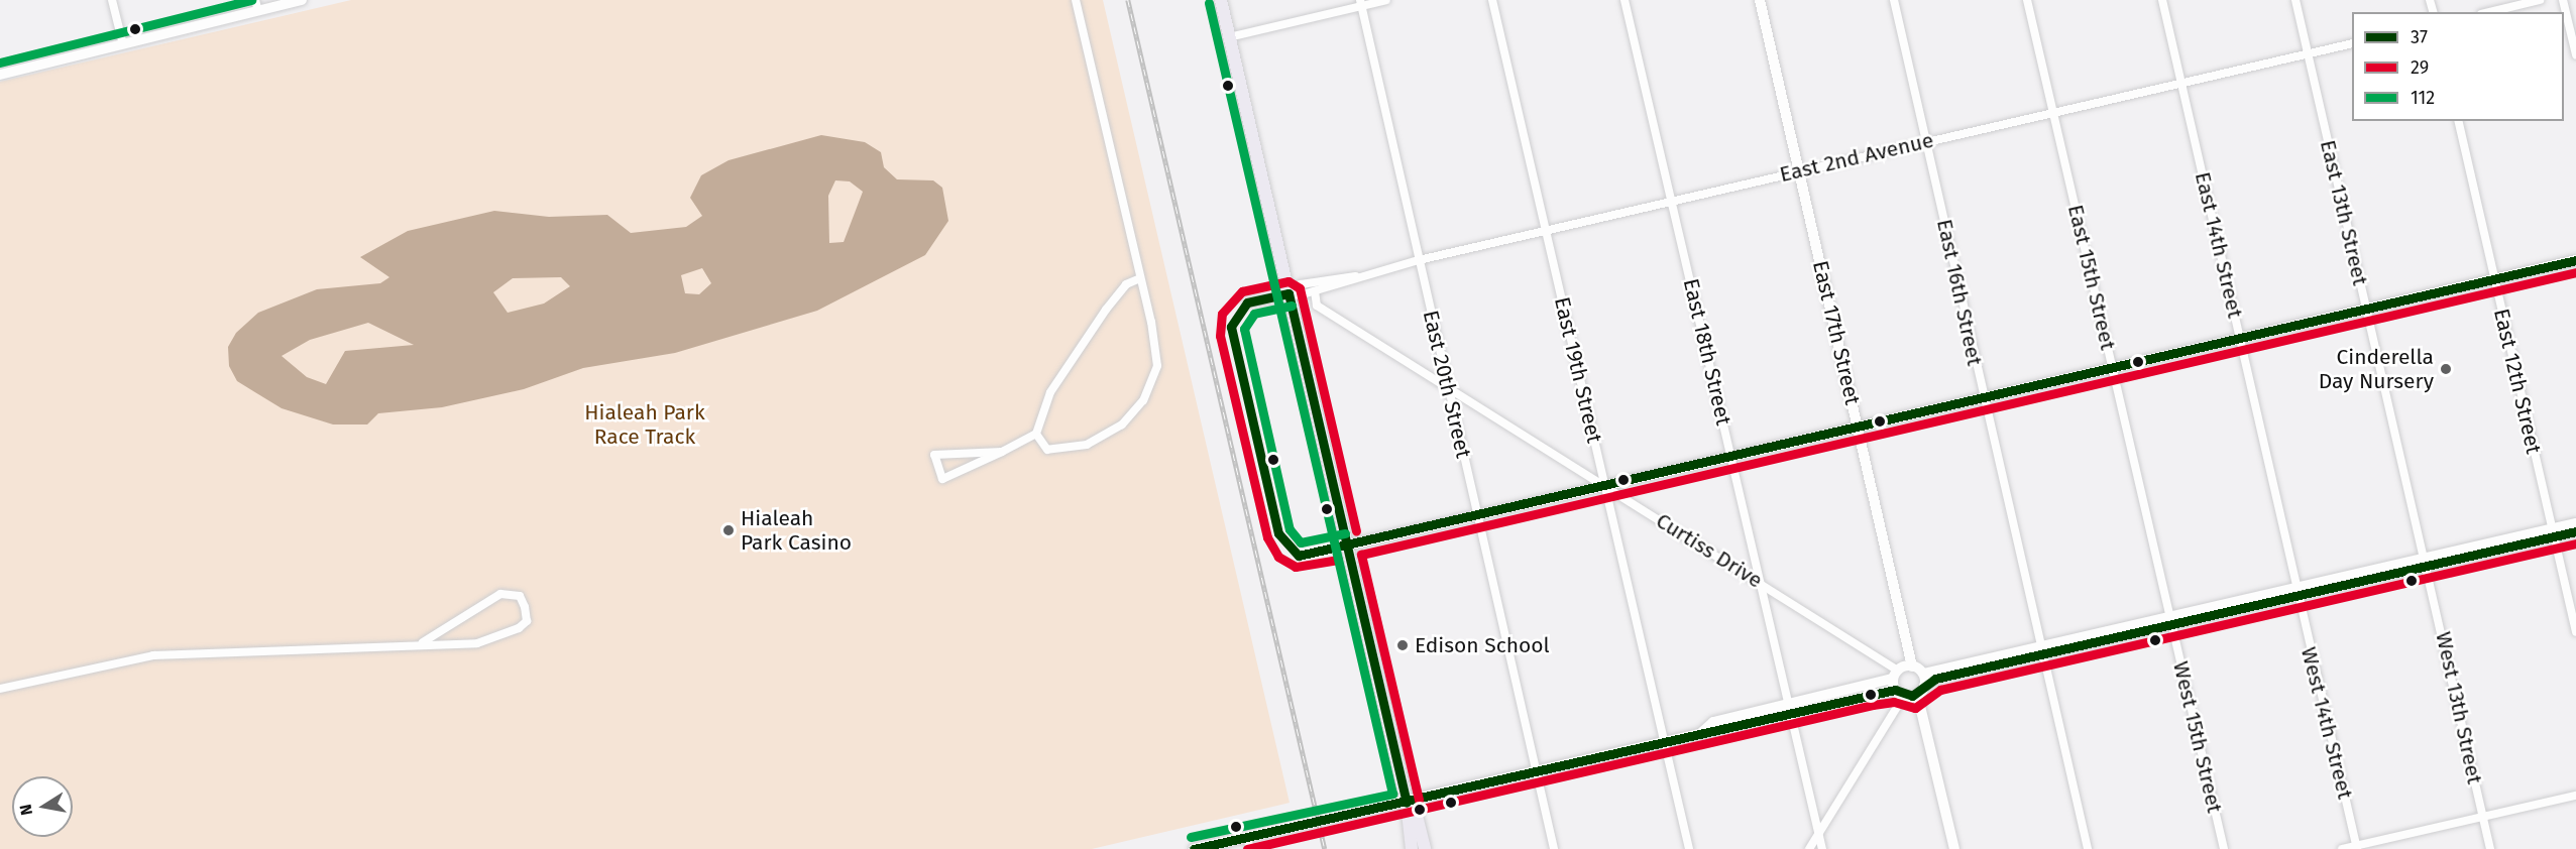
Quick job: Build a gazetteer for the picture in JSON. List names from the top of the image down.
{
  "streets": {
    "street": [
      "East 2nd Avenue",
      "East 13th Street",
      "East 14th Street",
      "East 15th Street",
      "East 16th Street",
      "East 17th Street",
      "East 18th Street",
      "East 19th Street",
      "East 12th Street",
      "East 20th Street",
      "Curtiss Drive",
      "West 13th Street",
      "West 14th Street",
      "West 15th Street"
    ]
  },
  "crossings": [
    ["East 2nd Avenue", "East 13th Street"],
    ["East 2nd Avenue", "East 14th Street"],
    ["East 2nd Avenue", "East 15th Street"],
    ["East 2nd Avenue", "East 16th Street"],
    ["East 2nd Avenue", "East 17th Street"],
    ["East 2nd Avenue", "East 18th Street"],
    ["East 2nd Avenue", "East 19th Street"],
    ["East 2nd Avenue", "East 20th Street"],
    ["East 2nd Avenue", "Curtiss Drive"],
    ["East 13th Street", "West 13th Street"],
    ["East 14th Street", "West 14th Street"],
    ["East 15th Street", "West 15th Street"],
    ["East 18th Street", "Curtiss Drive"],
    ["East 19th Street", "Curtiss Drive"],
    ["East 20th Street", "Curtiss Drive"]
  ],
  "parks": ["Hialeah Park Race Track"],
  "places": ["Cinderella Day Nursery", "Hialeah Park Casino", "Edison School"],
  "lines": ["transit line 112", "transit line 37", "transit line 29"],
  "legend": ["37", "29", "112"],
  "north": "left"
}
